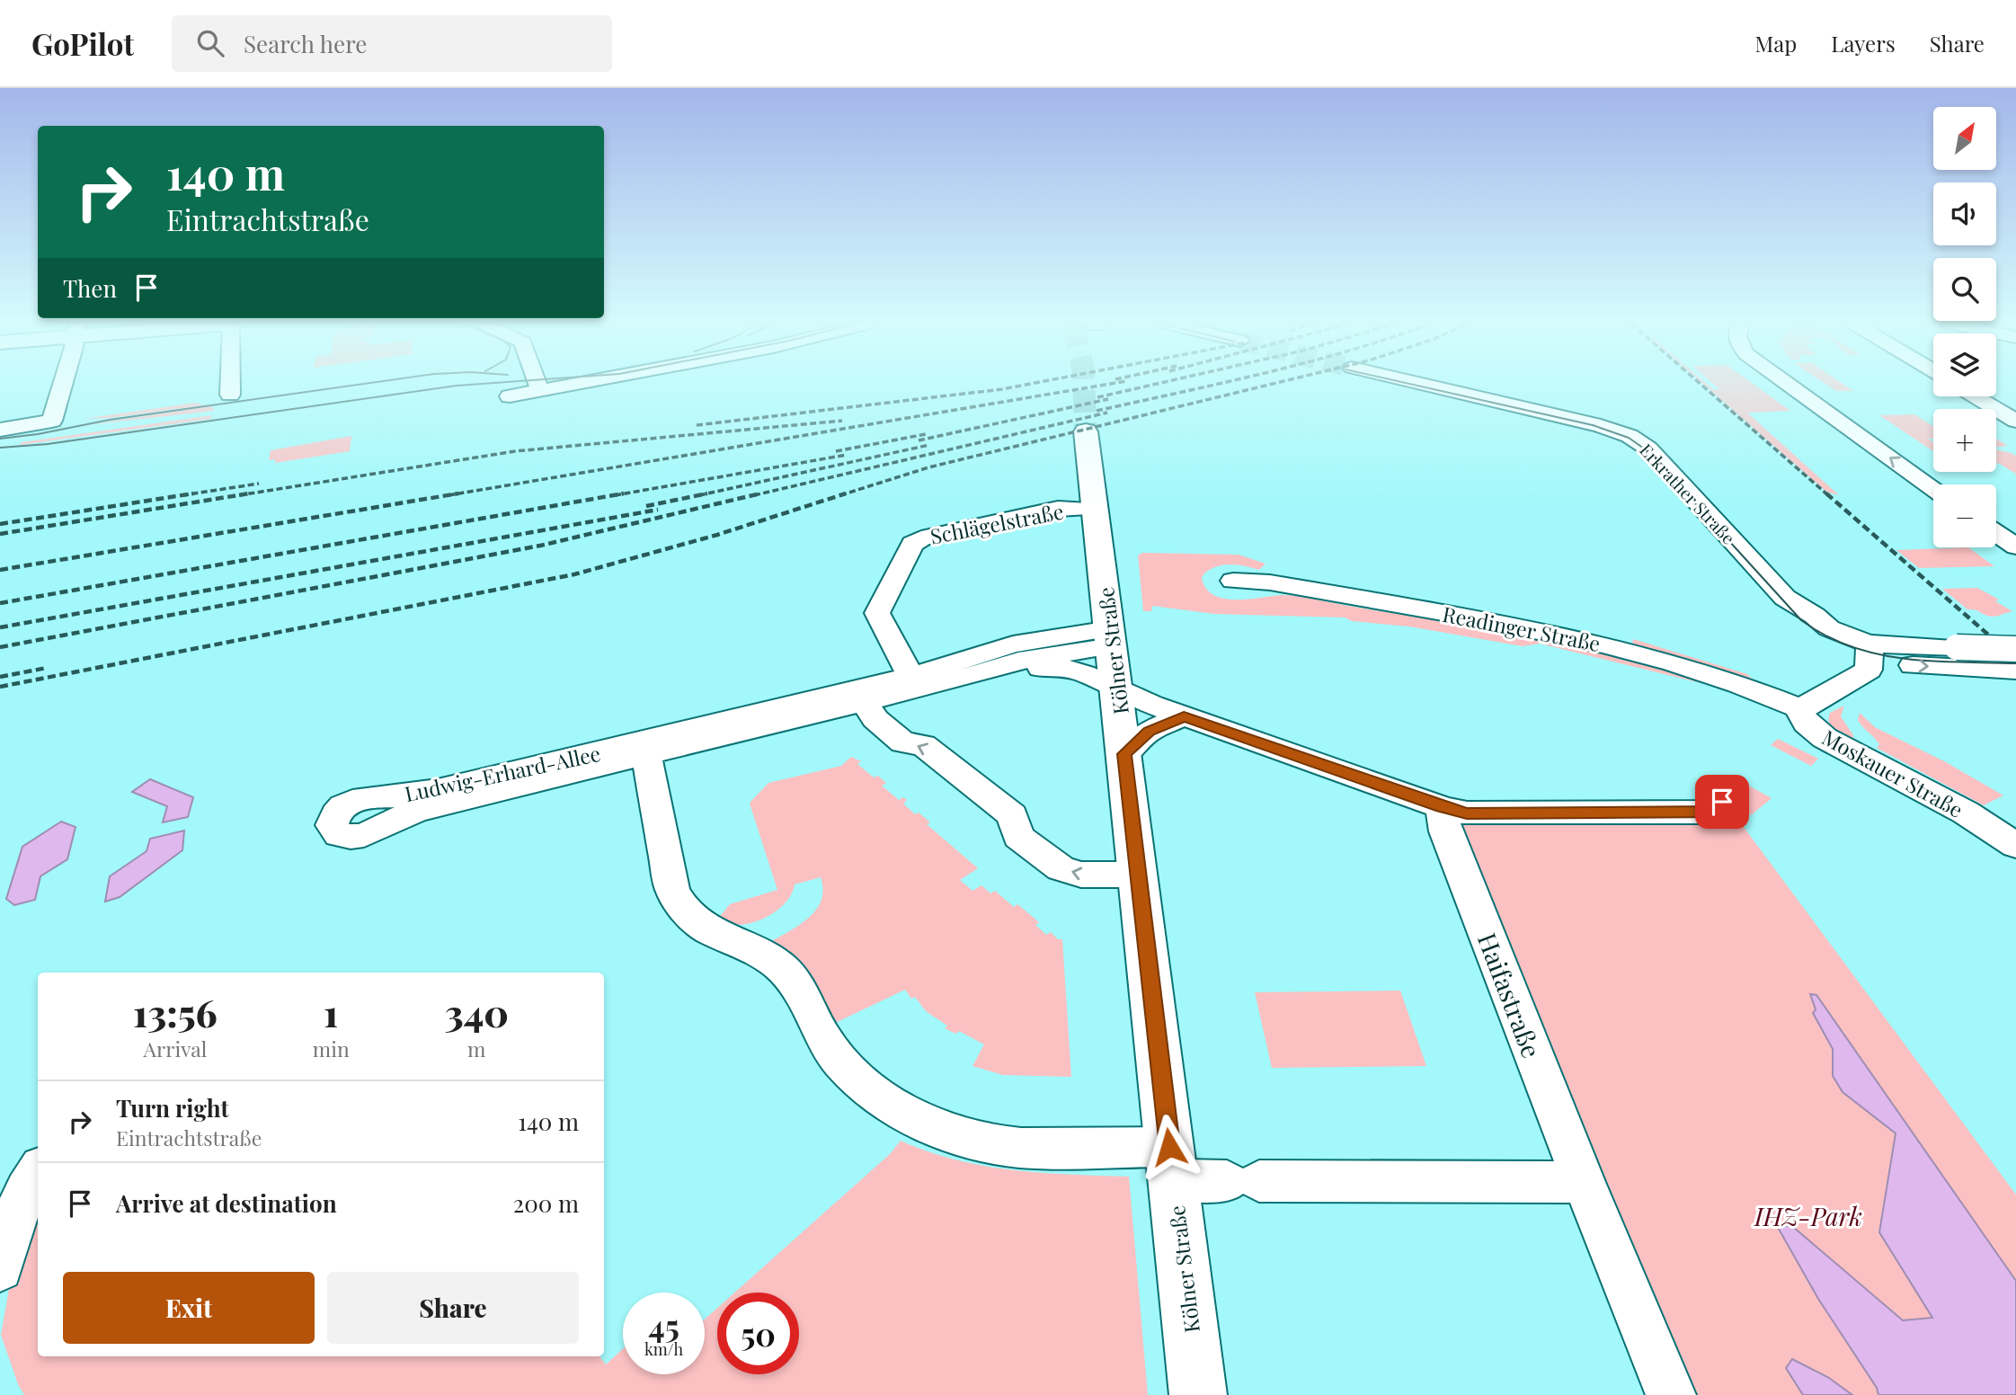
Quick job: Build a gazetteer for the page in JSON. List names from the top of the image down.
{
  "streets": {
    "main road": ["Kölner Straße"],
    "street": [
      "Erkrather Straße",
      "Schlägelstraße",
      "Readinger Straße",
      "Ludwig-Erhard-Allee",
      "Moskauer Straße",
      "Haifastraße"
    ]
  },
  "crossings": [
    ["Erkrather Straße", "Moskauer Straße"],
    ["Schlägelstraße", "Kölner Straße"],
    ["Schlägelstraße", "Ludwig-Erhard-Allee"],
    ["Readinger Straße", "Moskauer Straße"],
    ["Kölner Straße", "Ludwig-Erhard-Allee"],
    ["Ludwig-Erhard-Allee", "Haifastraße"]
  ],
  "parks": ["IHZ-Park"],
  "north": "top right",
  "page": {
    "header": "GoPilot",
    "search": "Search here",
    "nav": ["Map", "Layers", "Share"],
    "map_buttons": ["+", "−"],
    "turn": ["140 m", "Eintrachtstraße"],
    "then": "Then",
    "eta": [
      "13:56",
      "Arrival",
      "1",
      "min",
      "340",
      "m"
    ],
    "list": [
      {
        "name": "Turn right",
        "note": "Eintrachtstraße",
        "value": "140 m"
      },
      {
        "name": "Arrive at destination",
        "value": "200 m"
      }
    ],
    "buttons": ["Exit", "Share"],
    "speed": "45 km/h",
    "limit": "50"
  }
}
